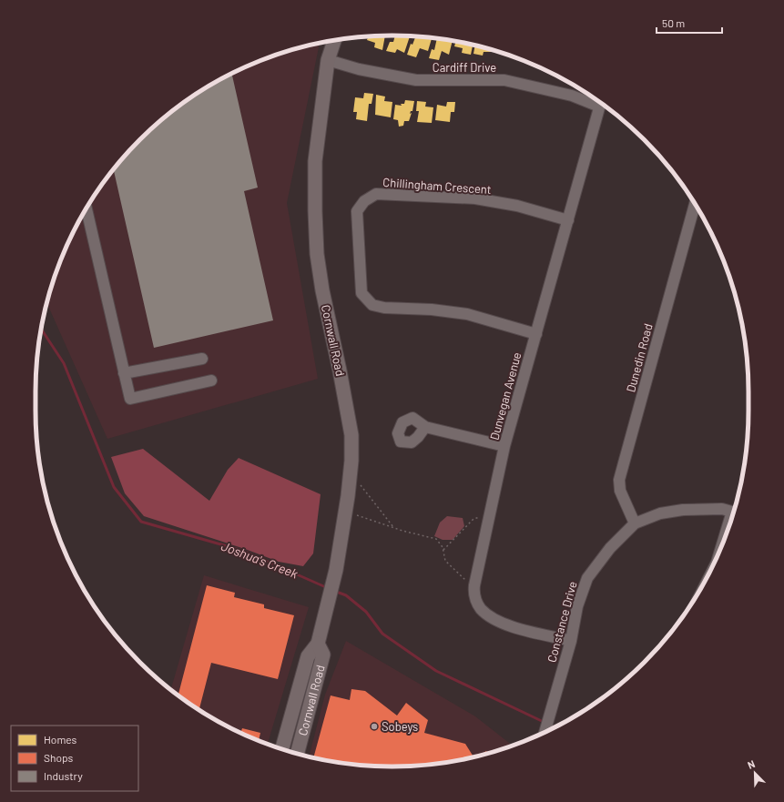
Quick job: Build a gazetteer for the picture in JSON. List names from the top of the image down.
{
  "streets": {
    "main road": ["Cornwall Road"],
    "street": [
      "Cardiff Drive",
      "Chillingham Crescent",
      "Dunedin Road",
      "Dunvegan Avenue",
      "Constance Drive"
    ]
  },
  "crossings": [
    ["Cardiff Drive", "Cornwall Road"],
    ["Chillingham Crescent", "Dunvegan Avenue"],
    ["Dunedin Road", "Constance Drive"],
    ["Dunvegan Avenue", "Constance Drive"]
  ],
  "water": ["Joshua's Creek"],
  "places": ["Sobeys"],
  "legend": ["Homes", "Shops", "Industry"],
  "scale_bar": "50 m",
  "north": "top left"
}
